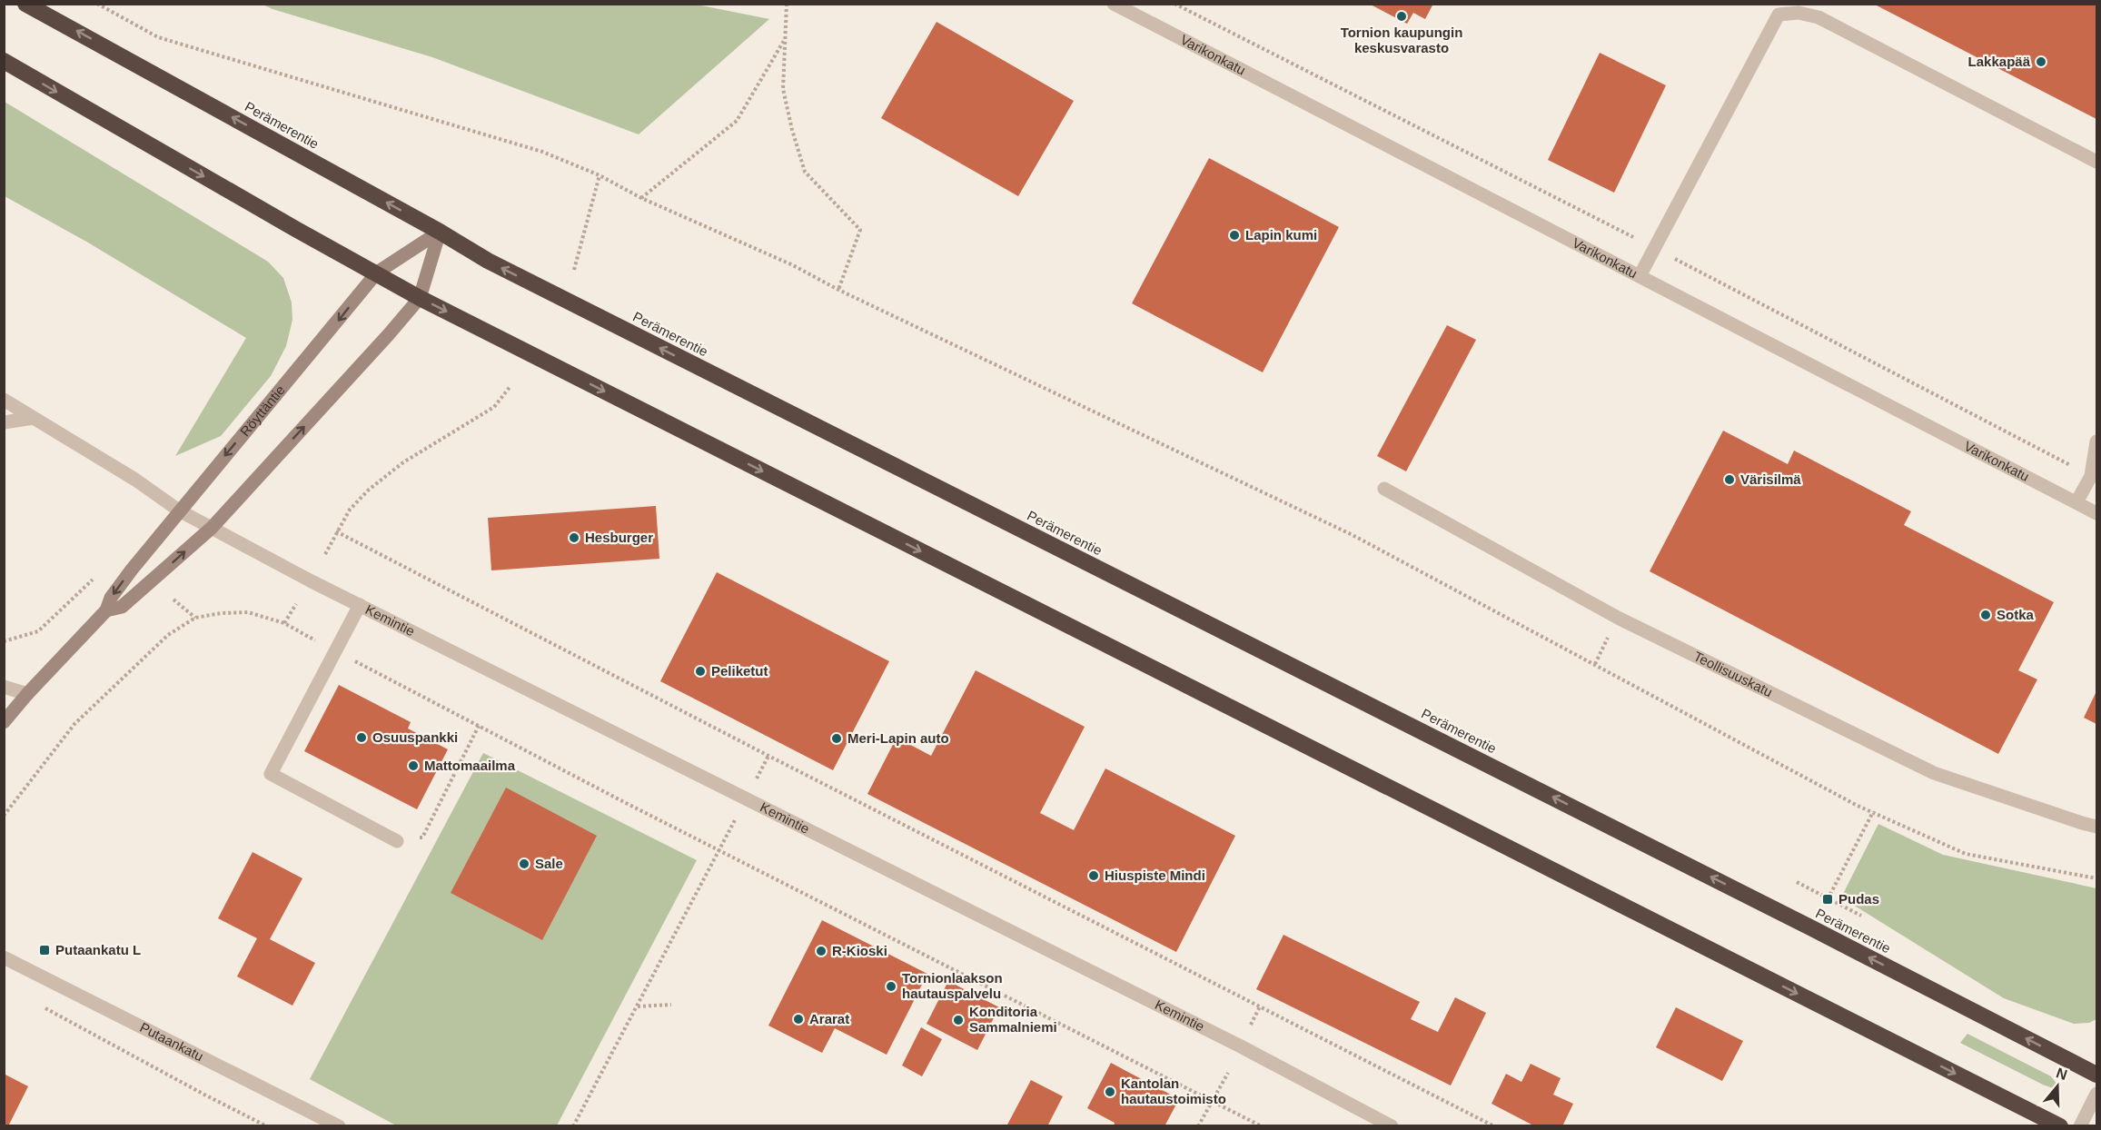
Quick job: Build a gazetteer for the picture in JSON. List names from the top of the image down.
{
  "streets": {
    "highway": ["Perämerentie"],
    "street": [
      "Varikonkatu",
      "Röyttäntie",
      "Kemintie",
      "Teollisuuskatu",
      "Putaankatu"
    ]
  },
  "crossings": [
    ["Perämerentie", "Röyttäntie"],
    ["Röyttäntie", "Kemintie"]
  ],
  "places": {
    "other": [
      "Tornion kaupungin keskusvarasto",
      "Lakkapää",
      "Lapin kumi",
      "Värisilmä",
      "Hesburger",
      "Sotka",
      "Peliketut",
      "Osuuspankki",
      "Meri-Lapin auto",
      "Mattomaailma",
      "Sale",
      "Hiuspiste Mindi",
      "R-Kioski",
      "Tornionlaakson hautauspalvelu",
      "Ararat",
      "Konditoria Sammalniemi",
      "Kantolan hautaustoimisto"
    ],
    "transit": ["Pudas", "Putaankatu L"]
  },
  "north": "top"
}
